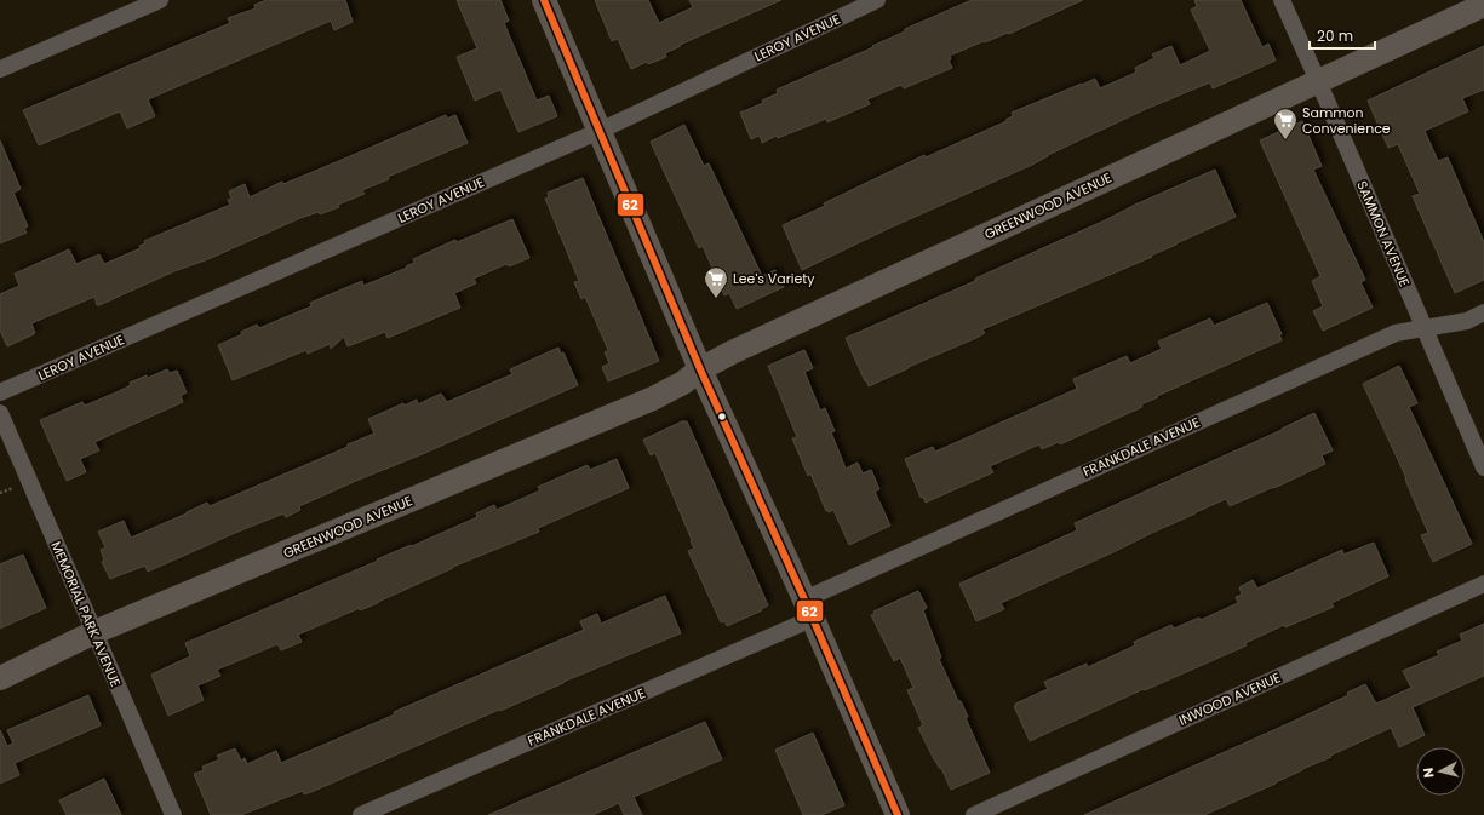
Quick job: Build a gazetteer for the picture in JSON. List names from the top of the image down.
{
  "streets": {
    "street": [
      "LEROY AVENUE",
      "GREENWOOD AVENUE",
      "SAMMON AVENUE",
      "FRANKDALE AVENUE",
      "MEMORIAL PARK AVENUE",
      "INWOOD AVENUE"
    ]
  },
  "crossings": [
    ["GREENWOOD AVENUE", "SAMMON AVENUE"],
    ["GREENWOOD AVENUE", "MEMORIAL PARK AVENUE"],
    ["SAMMON AVENUE", "FRANKDALE AVENUE"]
  ],
  "places": {
    "supermarket": ["Sammon Convenience", "Lee's Variety"]
  },
  "lines": ["transit line 62"],
  "scale_bar": "20 m",
  "north": "left"
}
